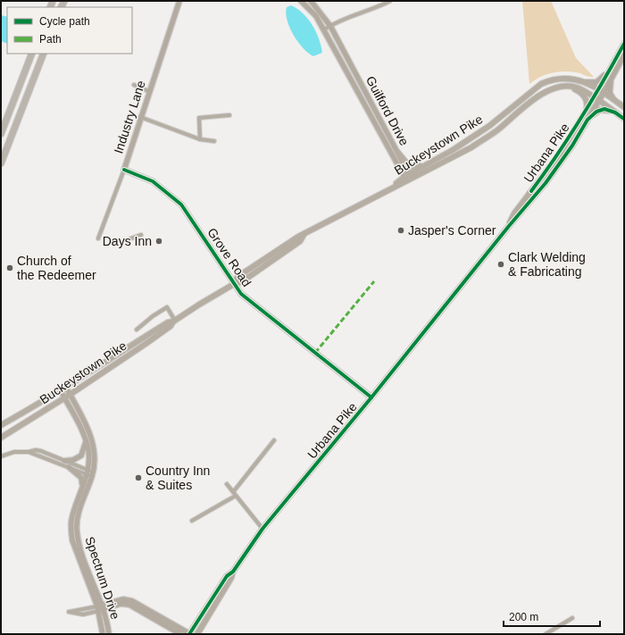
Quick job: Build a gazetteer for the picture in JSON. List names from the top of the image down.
{
  "streets": {
    "main road": [
      "Guilford Drive",
      "Industry Lane",
      "Buckeystown Pike",
      "Urbana Pike",
      "Grove Road",
      "Spectrum Drive"
    ]
  },
  "crossings": [
    ["Guilford Drive", "Buckeystown Pike"],
    ["Industry Lane", "Grove Road"],
    ["Buckeystown Pike", "Urbana Pike"],
    ["Buckeystown Pike", "Grove Road"],
    ["Buckeystown Pike", "Spectrum Drive"],
    ["Urbana Pike", "Grove Road"]
  ],
  "places": [
    "Jasper's Corner",
    "Days Inn",
    "Clark Welding & Fabricating",
    "Church of the Redeemer",
    "Country Inn & Suites"
  ],
  "legend": ["Cycle path", "Path"],
  "scale_bar": "200 m"
}
